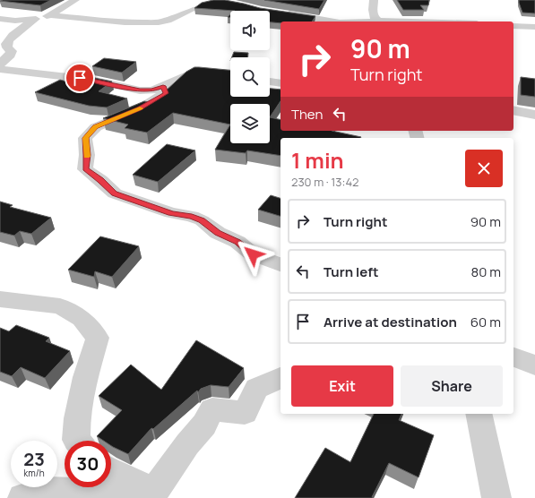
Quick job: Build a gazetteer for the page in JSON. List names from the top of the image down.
{
  "page": {
    "turn": ["90 m", "Turn right"],
    "then": "Then",
    "heading": ["1 min", "230 m · 13:42"],
    "list": [
      {
        "name": "Turn right",
        "value": "90 m"
      },
      {
        "name": "Turn left",
        "value": "80 m"
      },
      {
        "name": "Arrive at destination",
        "value": "60 m"
      }
    ],
    "buttons": ["Exit", "Share"],
    "speed": "23 km/h",
    "limit": "30"
  }
}
